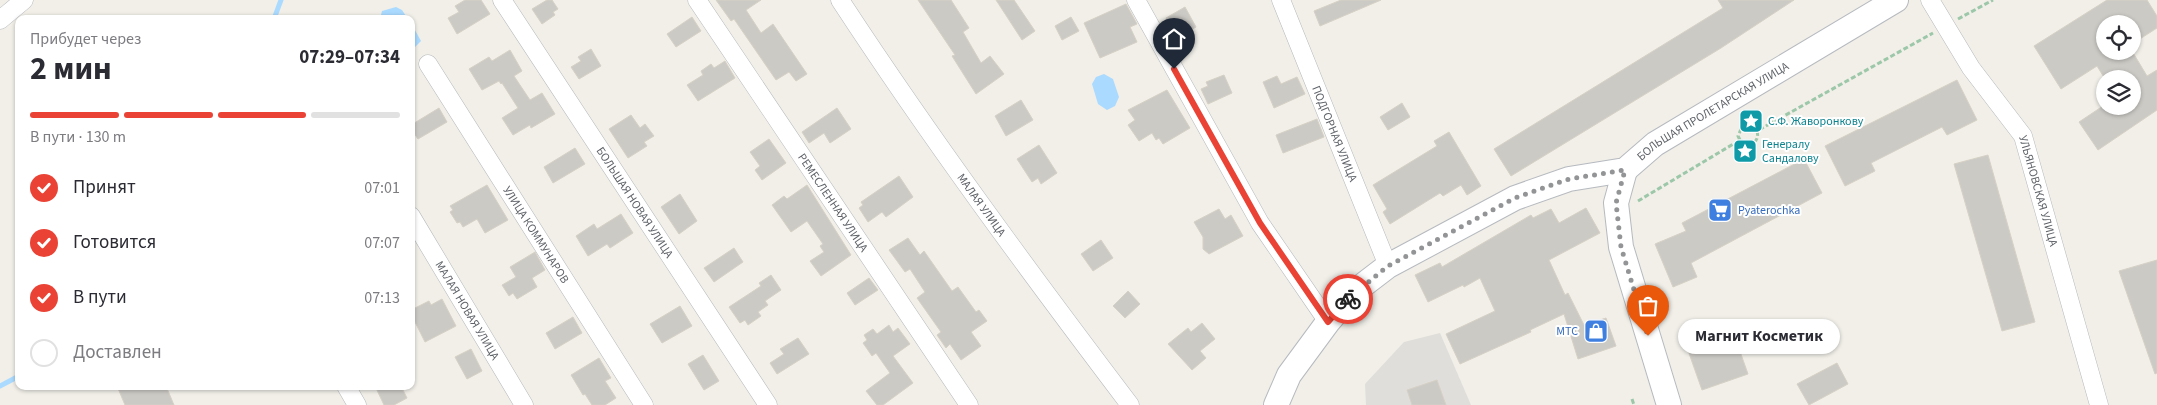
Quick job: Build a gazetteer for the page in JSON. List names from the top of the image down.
{
  "streets": {
    "main road": ["БОЛЬШАЯ ПРОЛЕТАРСКАЯ УЛИЦА"],
    "street": [
      "ПОДГОРНАЯ УЛИЦА",
      "УЛЬЯНОВСКАЯ УЛИЦА",
      "БОЛЬШАЯ НОВАЯ УЛИЦА",
      "РЕМЕСЛЕННАЯ УЛИЦА",
      "МАЛАЯ УЛИЦА",
      "УЛИЦА КОММУНАРОВ",
      "МАЛАЯ НОВАЯ УЛИЦА"
    ]
  },
  "crossings": [
    ["БОЛЬШАЯ ПРОЛЕТАРСКАЯ УЛИЦА", "ПОДГОРНАЯ УЛИЦА"]
  ],
  "places": {
    "place": ["С.Ф. Жаворонкову", "Генералу Сандалову"],
    "supermarket": ["Pyaterochka"],
    "shop": ["МТС"],
    "other": ["Магнит Косметик"]
  },
  "page": {
    "heading": ["2 мин", "Прибудет через", "07:29–07:34"],
    "bar": "В пути · 130 m",
    "list": [
      ["Принят", "07:01"],
      ["Готовится", "07:07"],
      ["В пути", "07:13"],
      "Доставлен"
    ],
    "bubble": "Магнит Косметик"
  }
}
